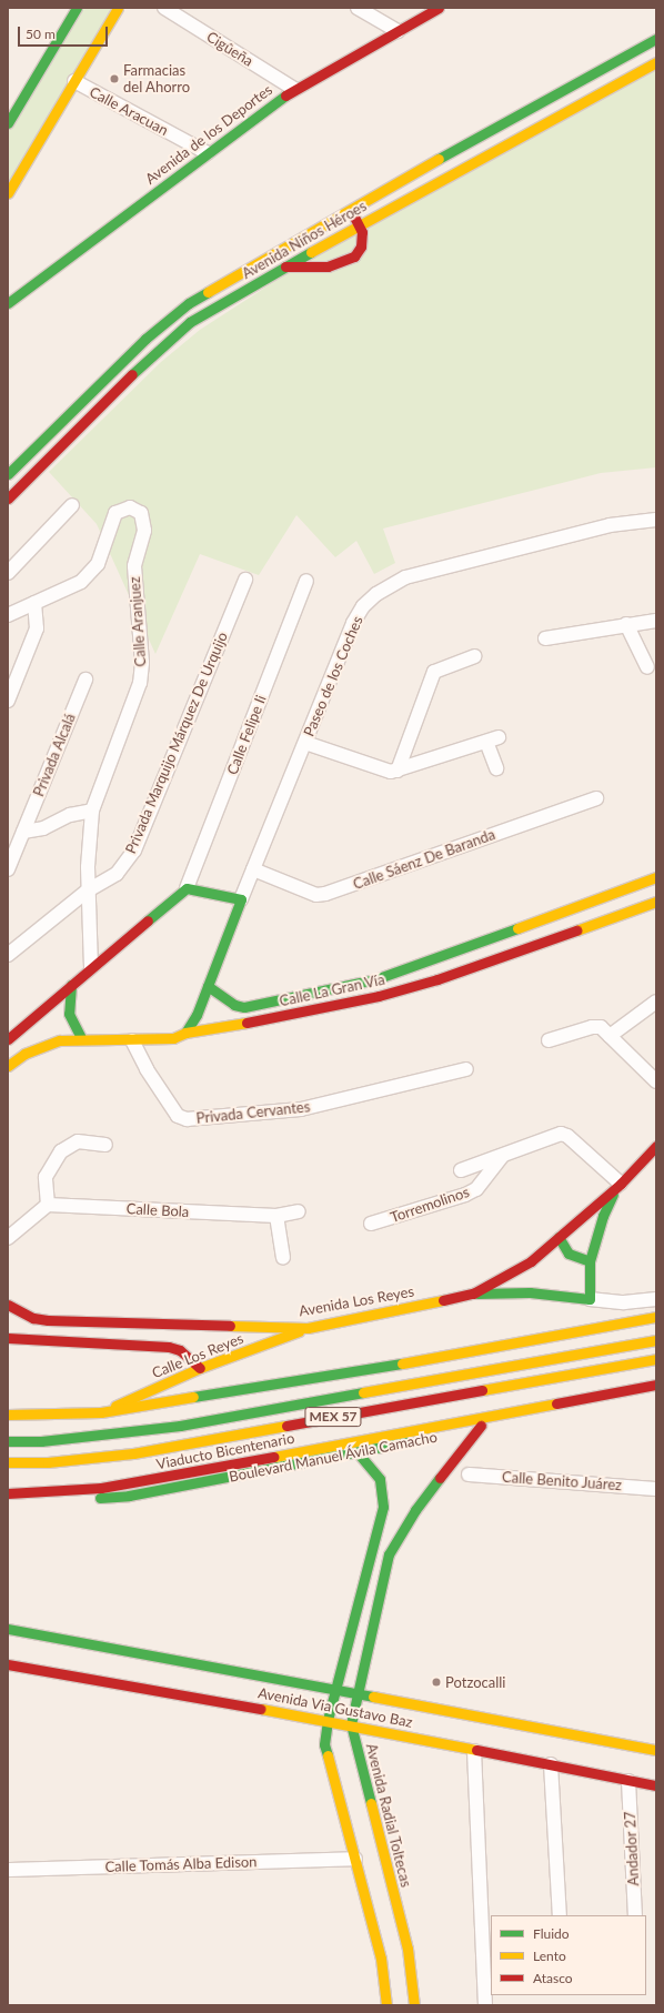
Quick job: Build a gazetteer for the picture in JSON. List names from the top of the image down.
{
  "streets": {
    "main road": [
      "Avenida de los Deportes",
      "Avenida Niños Héroes",
      "Paseo de los Coches",
      "Calle La Gran Vía",
      "Avenida Los Reyes",
      "Calle Los Reyes",
      "MEX 57",
      "Viaducto Bicentenario",
      "Boulevard Manuel Ávila Camacho",
      "Avenida Via Gustavo Baz",
      "Avenida Radial Toltecas"
    ],
    "street": [
      "Cigûeña",
      "Calle Aracuan",
      "Calle Aranjuez",
      "Calle Felipe Ii",
      "Privada Marquijo Márquez De Urquijo",
      "Privada Alcalá",
      "Calle Sáenz De Baranda",
      "Privada Cervantes",
      "Torremolinos",
      "Calle Bola",
      "Calle Benito Juárez",
      "Andador 27",
      "Calle Tomás Alba Edison"
    ]
  },
  "crossings": [
    ["Cigûeña", "Avenida de los Deportes"],
    ["Calle Aracuan", "Avenida de los Deportes"],
    ["Calle Aranjuez", "Privada Marquijo Márquez De Urquijo"],
    ["Paseo de los Coches", "Calle Sáenz De Baranda"],
    ["Paseo de los Coches", "Calle La Gran Vía"],
    ["Calle La Gran Vía", "Privada Cervantes"],
    ["Torremolinos", "Avenida Los Reyes"],
    ["Avenida Los Reyes", "Calle Los Reyes"],
    ["Boulevard Manuel Ávila Camacho", "Avenida Radial Toltecas"],
    ["Avenida Via Gustavo Baz", "Avenida Radial Toltecas"],
    ["Avenida Via Gustavo Baz", "Andador 27"]
  ],
  "places": ["Farmacias del Ahorro", "Potzocalli"],
  "legend": ["Fluido", "Lento", "Atasco"],
  "scale_bar": "50 m"
}
